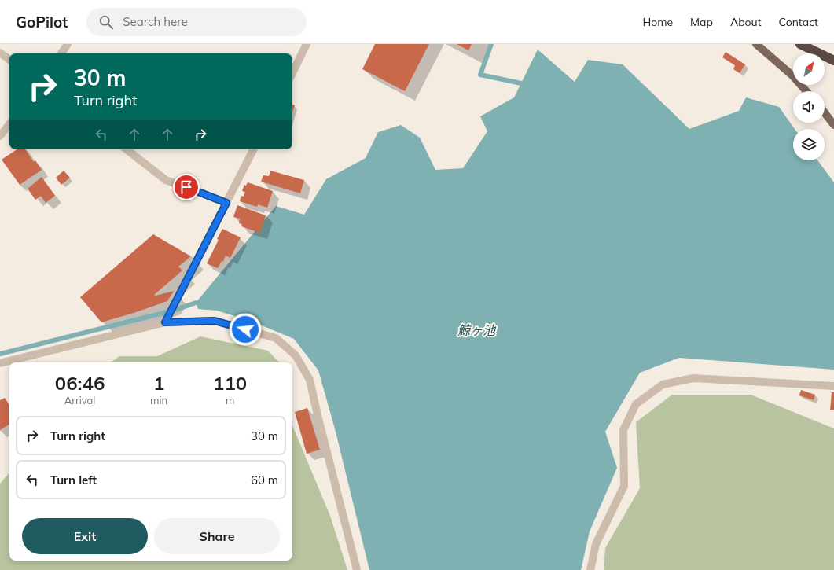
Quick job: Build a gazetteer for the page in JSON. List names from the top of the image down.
{
  "water": ["鯨ヶ池"],
  "north": "top right",
  "page": {
    "header": "GoPilot",
    "search": "Search here",
    "nav": [
      "Home",
      "Map",
      "About",
      "Contact"
    ],
    "turn": ["30 m", "Turn right"],
    "eta": [
      "06:46",
      "Arrival",
      "1",
      "min",
      "110",
      "m"
    ],
    "list": [
      {
        "name": "Turn right",
        "value": "30 m"
      },
      {
        "name": "Turn left",
        "value": "60 m"
      }
    ],
    "buttons": ["Exit", "Share"]
  }
}
